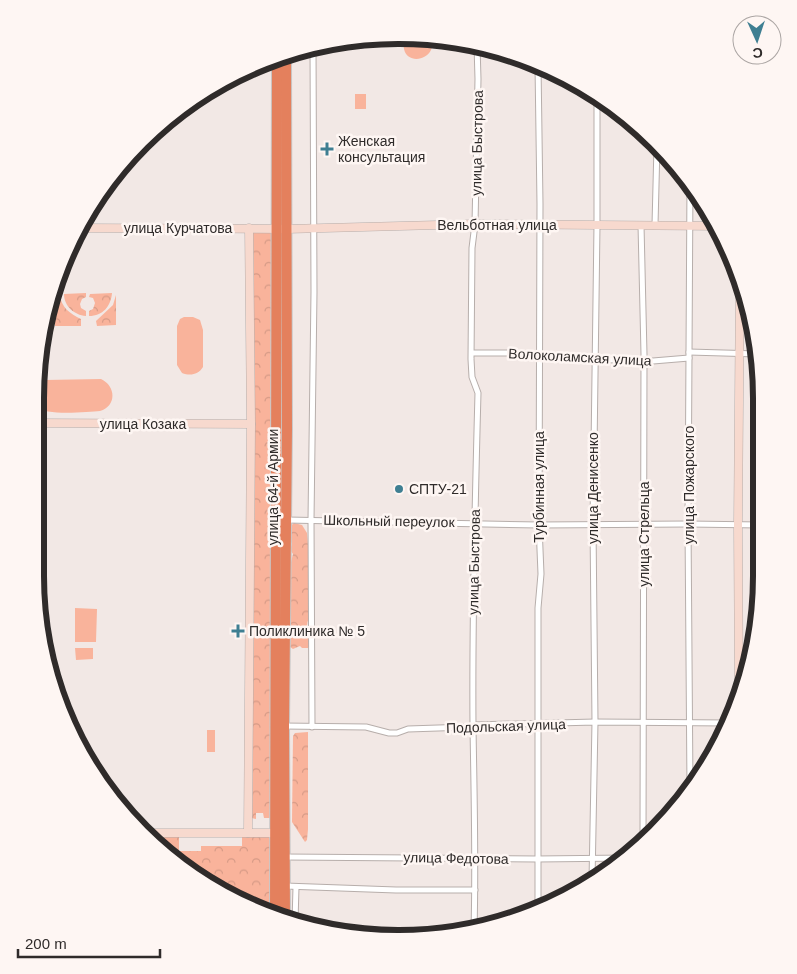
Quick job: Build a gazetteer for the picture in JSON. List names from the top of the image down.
{
  "streets": {
    "highway": ["улица 64-й Армии"],
    "street": [
      "улица Быстрова",
      "Вельботная улица",
      "улица Курчатова",
      "Волоколамская улица",
      "улица Козака",
      "улица Пожарского",
      "Турбинная улица",
      "улица Денисенко",
      "Школьный переулок",
      "улица Стрельца",
      "Подольская улица",
      "улица Федотова"
    ]
  },
  "crossings": [
    ["улица Быстрова", "Вельботная улица"],
    ["улица Быстрова", "Волоколамская улица"],
    ["улица Быстрова", "Школьный переулок"],
    ["улица Быстрова", "Подольская улица"],
    ["улица Быстрова", "улица Федотова"],
    ["Вельботная улица", "улица Курчатова"],
    ["Вельботная улица", "улица Пожарского"],
    ["Вельботная улица", "улица 64-й Армии"],
    ["Вельботная улица", "Турбинная улица"],
    ["Вельботная улица", "улица Денисенко"],
    ["Вельботная улица", "улица Стрельца"],
    ["улица Курчатова", "улица 64-й Армии"],
    ["Волоколамская улица", "улица Пожарского"],
    ["Волоколамская улица", "Турбинная улица"],
    ["Волоколамская улица", "улица Денисенко"],
    ["Волоколамская улица", "улица Стрельца"],
    ["улица Пожарского", "Школьный переулок"],
    ["улица Пожарского", "Подольская улица"],
    ["улица 64-й Армии", "Школьный переулок"],
    ["улица 64-й Армии", "Подольская улица"],
    ["улица 64-й Армии", "улица Федотова"],
    ["Турбинная улица", "Школьный переулок"],
    ["Турбинная улица", "Подольская улица"],
    ["Турбинная улица", "улица Федотова"],
    ["улица Денисенко", "Школьный переулок"],
    ["улица Денисенко", "Подольская улица"],
    ["улица Денисенко", "улица Федотова"],
    ["Школьный переулок", "улица Стрельца"],
    ["улица Стрельца", "Подольская улица"]
  ],
  "places": {
    "health": ["Женская консультация", "Поликлиника № 5"],
    "other": ["СПТУ-21"]
  },
  "scale_bar": "200 m",
  "north": "bottom"
}
